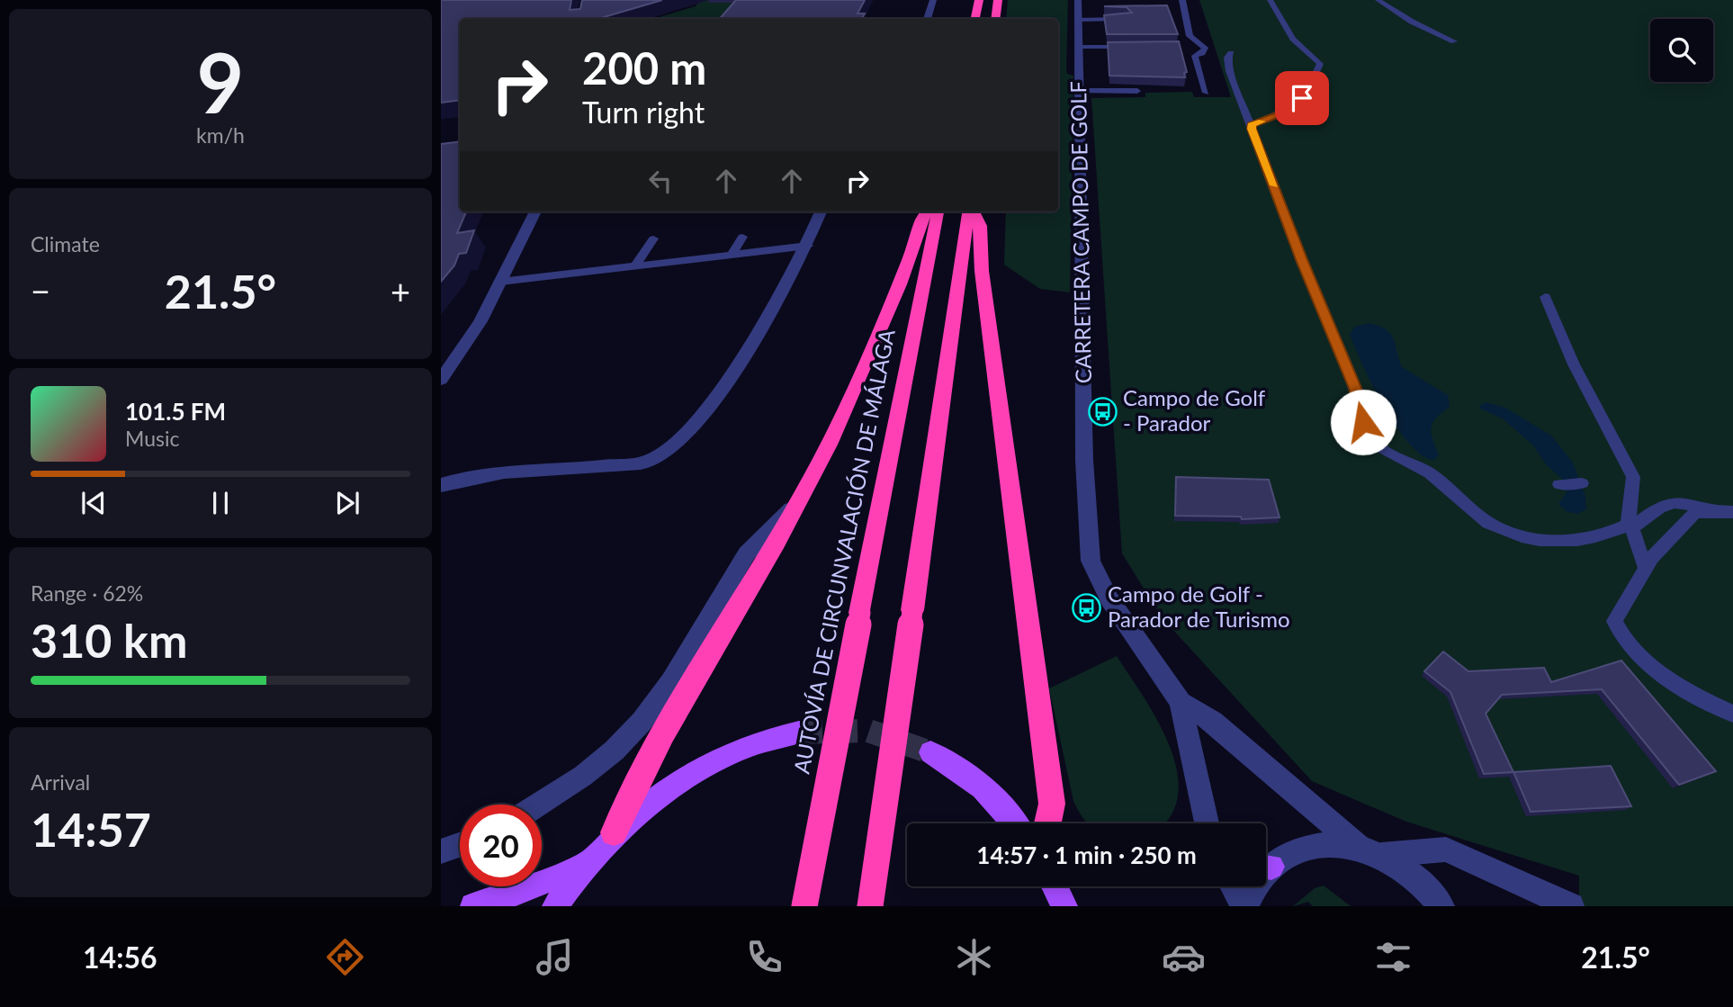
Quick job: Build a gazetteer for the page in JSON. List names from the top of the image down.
{
  "streets": {
    "highway": ["AUTOVÍA DE CIRCUNVALACIÓN DE MÁLAGA"],
    "street": ["CARRETERA CAMPO DE GOLF"]
  },
  "places": {
    "bus stop": ["Campo de Golf - Parador", "Campo de Golf - Parador de Turismo"]
  },
  "page": {
    "tile": [
      ["9", "km/h"],
      "Climate",
      ["Range · 62%", "310 km"],
      ["Arrival", "14:57"]
    ],
    "turn": ["200 m", "Turn right"],
    "heat": ["−", "21.5°", "+"],
    "song": ["101.5 FM", "Music"],
    "limit": "20",
    "trip": "14:57 · 1 min · 250 m",
    "tabs": ["14:56", "21.5°"]
  }
}
